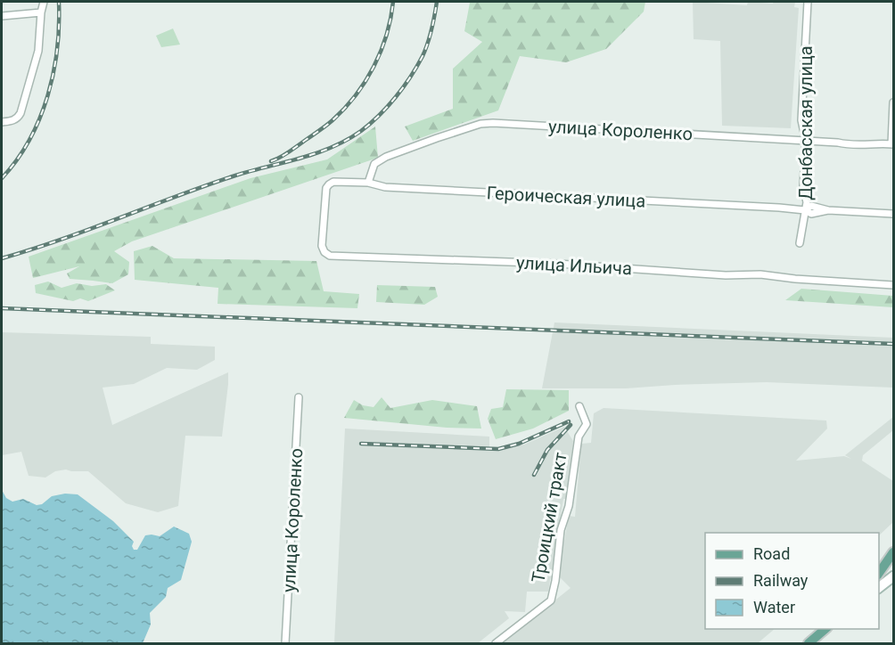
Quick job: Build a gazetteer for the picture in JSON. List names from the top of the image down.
{
  "streets": {
    "street": [
      "Донбасская улица",
      "улица Короленко",
      "Героическая улица",
      "улица Ильича",
      "Троицкий тракт"
    ]
  },
  "crossings": [
    ["Донбасская улица", "улица Короленко"],
    ["Донбасская улица", "Героическая улица"],
    ["улица Короленко", "Героическая улица"],
    ["Героическая улица", "улица Ильича"]
  ],
  "legend": ["Road", "Railway", "Water"]
}
